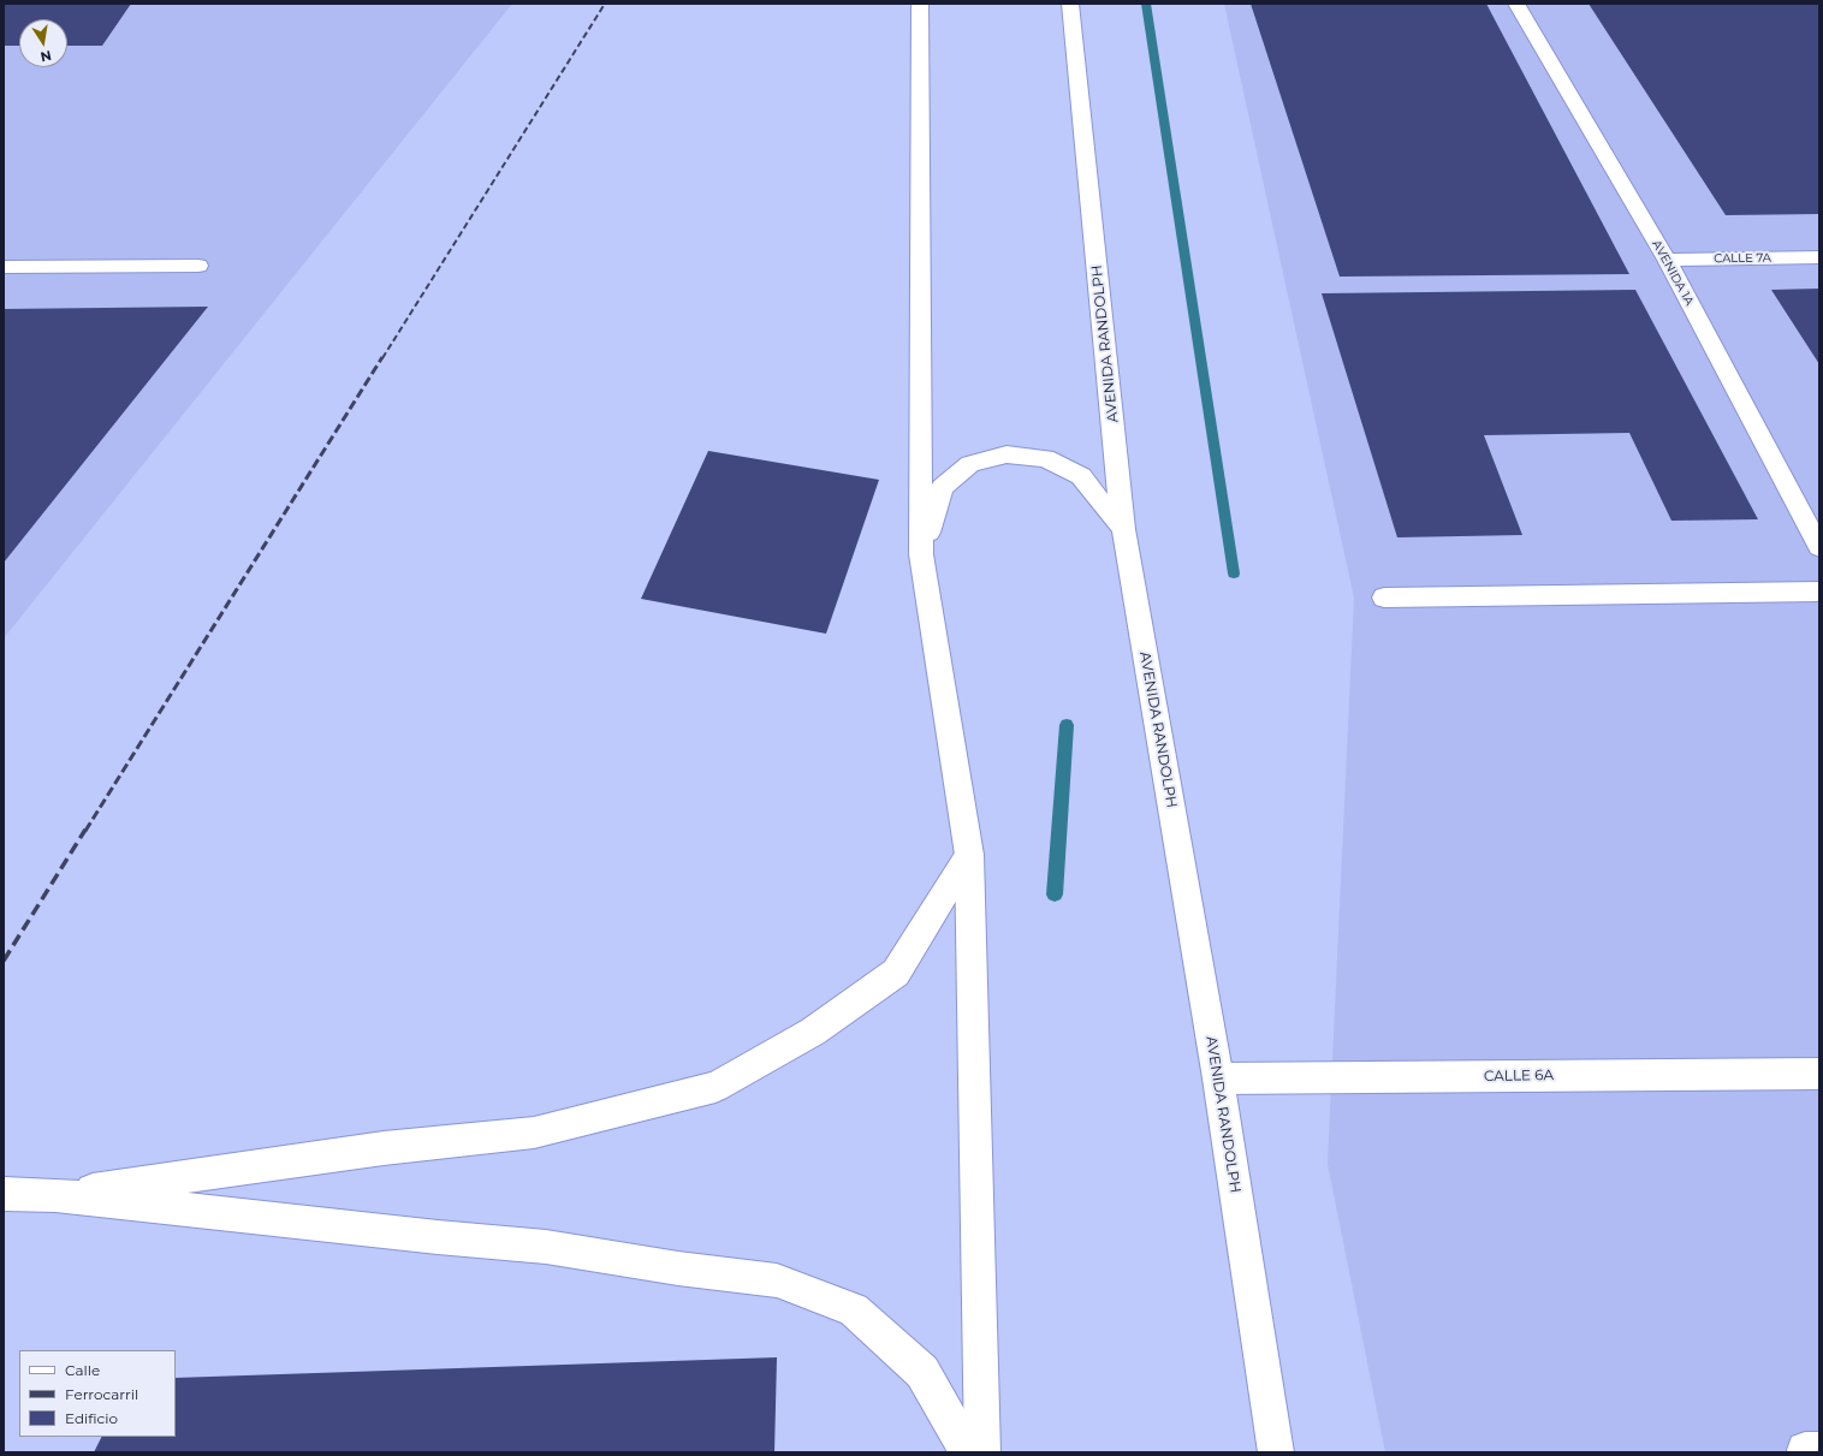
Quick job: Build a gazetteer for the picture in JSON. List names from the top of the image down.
{
  "streets": {
    "street": [
      "CALLE 7A",
      "AVENIDA 1A",
      "AVENIDA RANDOLPH",
      "CALLE 6A"
    ]
  },
  "crossings": [
    ["CALLE 7A", "AVENIDA 1A"],
    ["AVENIDA RANDOLPH", "CALLE 6A"]
  ],
  "legend": ["Calle", "Ferrocarril", "Edificio"],
  "north": "bottom"
}
